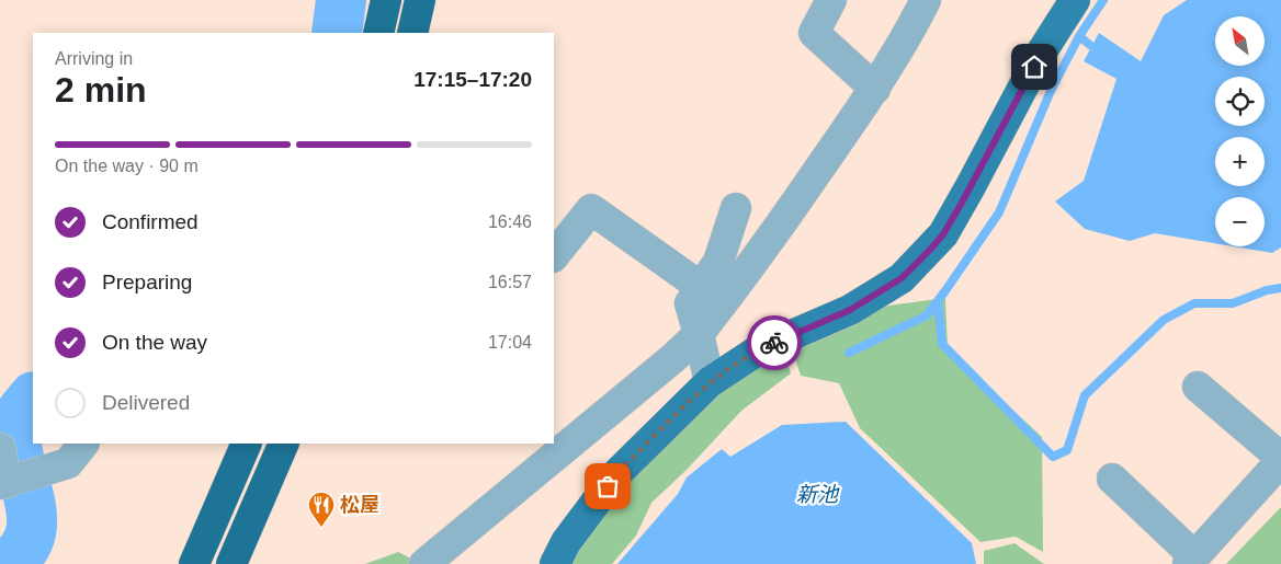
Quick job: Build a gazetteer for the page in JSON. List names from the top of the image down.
{
  "water": ["新池"],
  "places": {
    "restaurant": ["松屋"]
  },
  "north": "top left",
  "page": {
    "map_buttons": ["+", "−"],
    "heading": ["2 min", "Arriving in", "17:15–17:20"],
    "bar": "On the way · 90 m",
    "list": [
      ["Confirmed", "16:46"],
      ["Preparing", "16:57"],
      ["On the way", "17:04"],
      "Delivered"
    ]
  }
}
